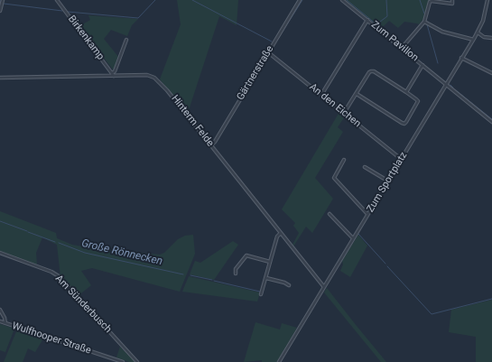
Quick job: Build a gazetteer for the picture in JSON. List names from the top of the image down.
{
  "streets": {
    "street": [
      "Birkenkamp",
      "Zum Pavillon",
      "Gärtnerstraße",
      "An den Eichen",
      "Hinterm Felde",
      "Zum Sportplatz",
      "Am Sünderbusch",
      "Wulfhooper Straße"
    ]
  },
  "crossings": [
    ["Birkenkamp", "Hinterm Felde"],
    ["Zum Pavillon", "Zum Sportplatz"],
    ["Gärtnerstraße", "An den Eichen"],
    ["Gärtnerstraße", "Hinterm Felde"],
    ["An den Eichen", "Zum Sportplatz"],
    ["Hinterm Felde", "Zum Sportplatz"]
  ],
  "water": ["Große Rönnecken"]
}
